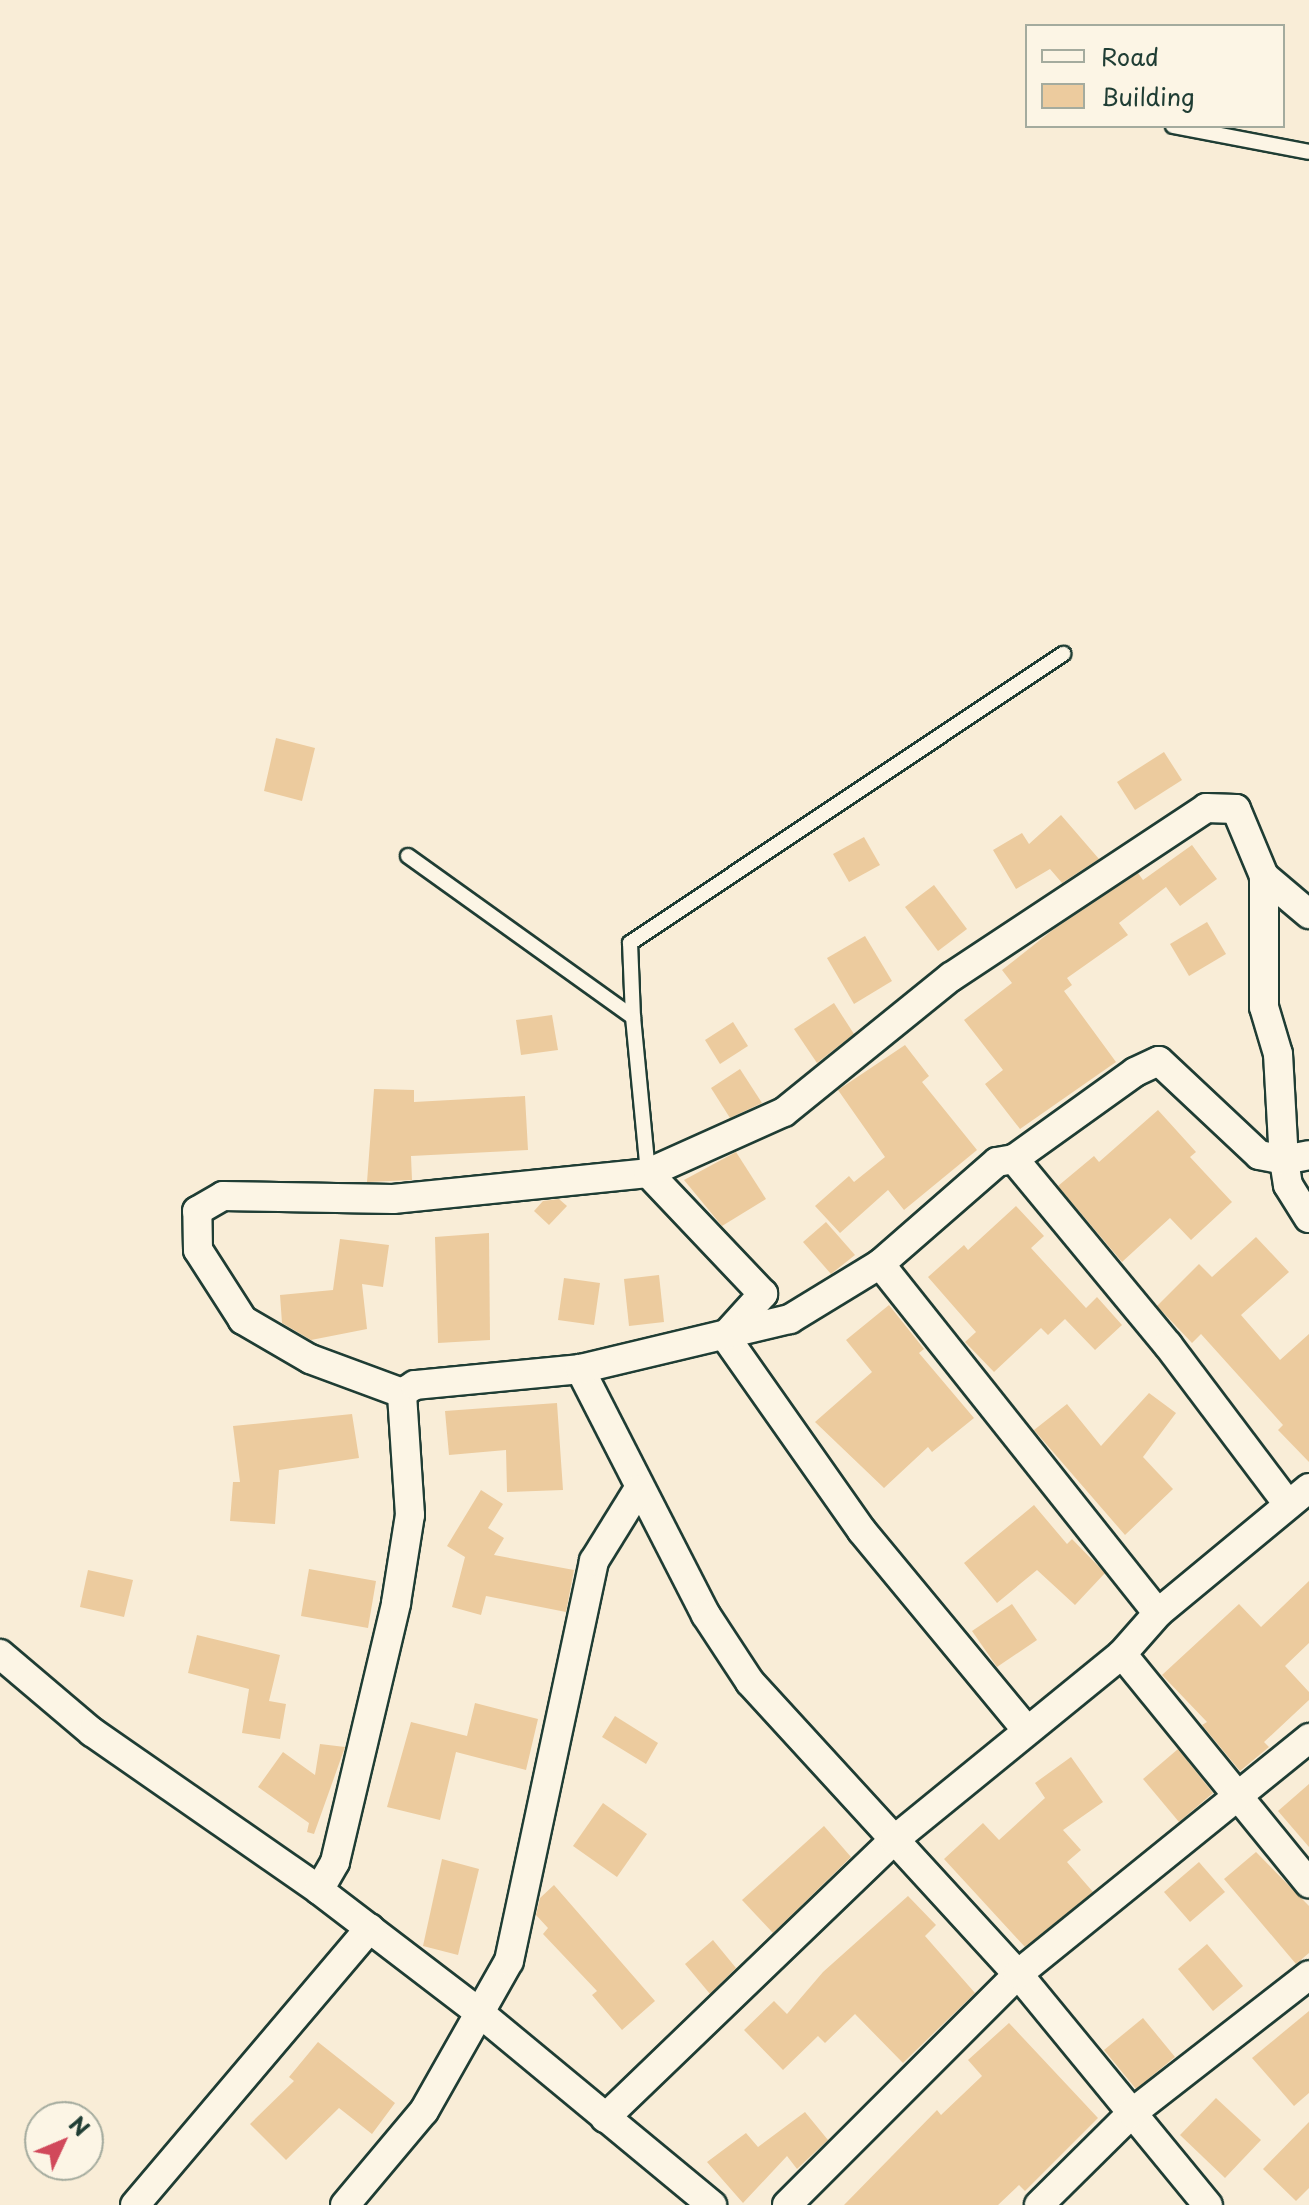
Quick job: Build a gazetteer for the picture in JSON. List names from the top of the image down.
{
  "legend": ["Road", "Building"],
  "north": "top right"
}
